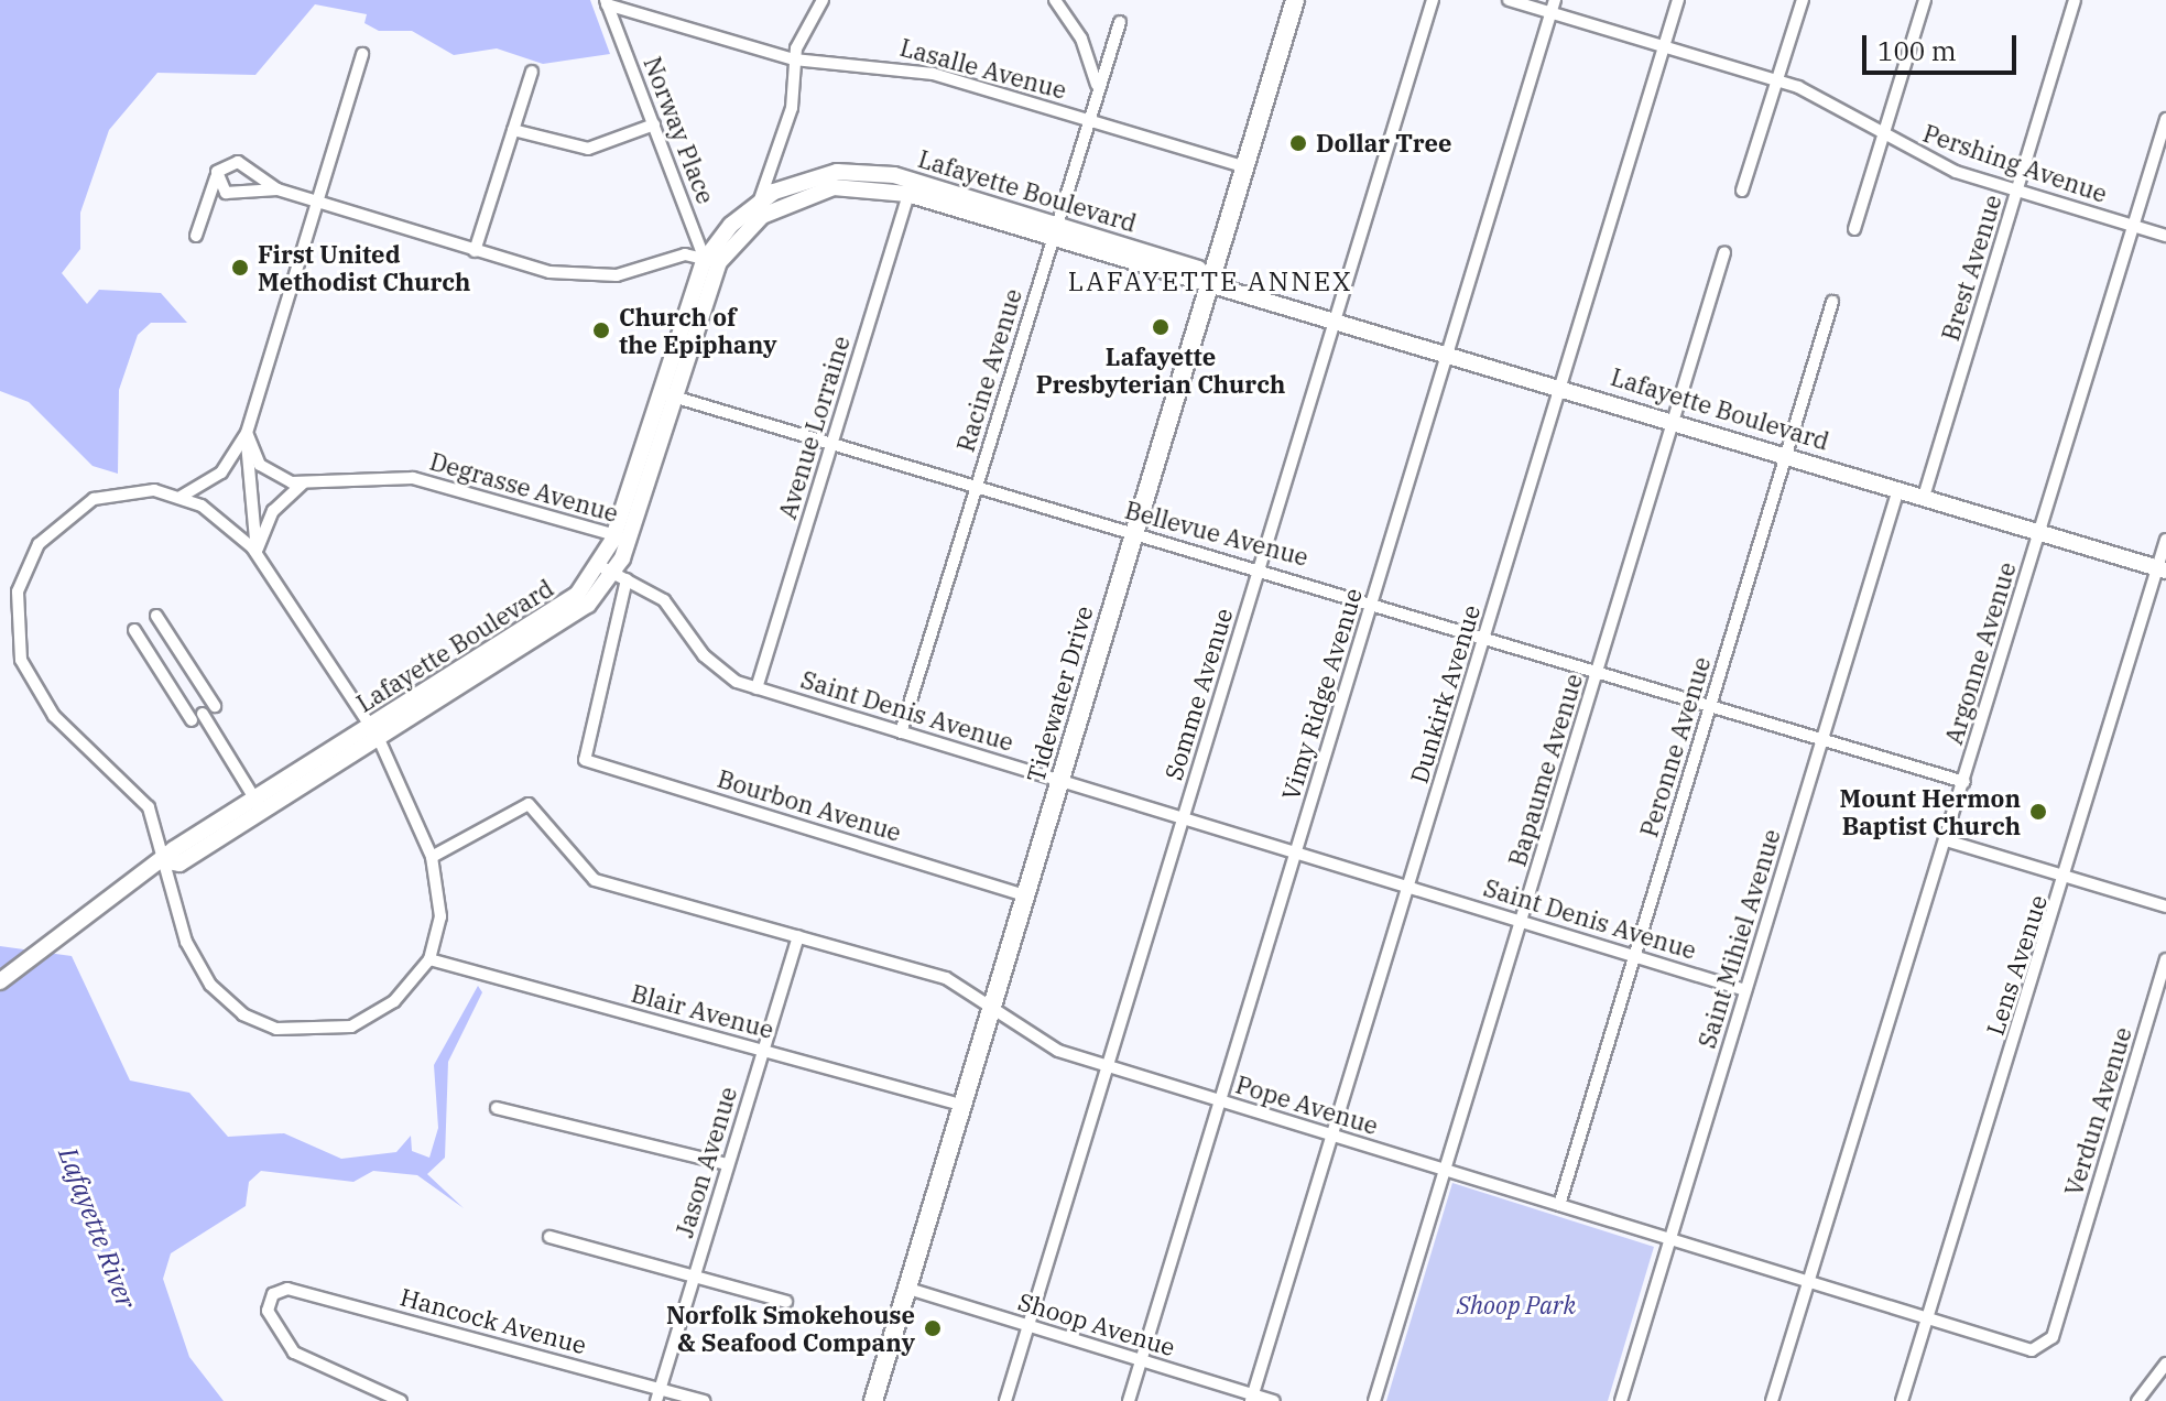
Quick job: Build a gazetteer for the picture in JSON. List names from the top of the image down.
{
  "streets": {
    "highway": ["Tidewater Drive"],
    "main road": ["Lafayette Boulevard"],
    "street": [
      "Lasalle Avenue",
      "Norway Place",
      "Pershing Avenue",
      "Brest Avenue",
      "Racine Avenue",
      "Avenue Lorraine",
      "Degrasse Avenue",
      "Bellevue Avenue",
      "Argonne Avenue",
      "Somme Avenue",
      "Vimy Ridge Avenue",
      "Dunkirk Avenue",
      "Saint Denis Avenue",
      "Peronne Avenue",
      "Bapaume Avenue",
      "Bourbon Avenue",
      "Saint Mihiel Avenue",
      "Lens Avenue",
      "Blair Avenue",
      "Pope Avenue",
      "Verdun Avenue",
      "Jason Avenue",
      "Hancock Avenue",
      "Shoop Avenue"
    ]
  },
  "crossings": [
    ["Lasalle Avenue", "Norway Place"],
    ["Lasalle Avenue", "Racine Avenue"],
    ["Lasalle Avenue", "Tidewater Drive"],
    ["Norway Place", "Lafayette Boulevard"],
    ["Pershing Avenue", "Brest Avenue"],
    ["Pershing Avenue", "Argonne Avenue"],
    ["Pershing Avenue", "Vimy Ridge Avenue"],
    ["Pershing Avenue", "Dunkirk Avenue"],
    ["Lafayette Boulevard", "Brest Avenue"],
    ["Lafayette Boulevard", "Racine Avenue"],
    ["Lafayette Boulevard", "Avenue Lorraine"],
    ["Lafayette Boulevard", "Degrasse Avenue"],
    ["Lafayette Boulevard", "Bellevue Avenue"],
    ["Lafayette Boulevard", "Argonne Avenue"],
    ["Lafayette Boulevard", "Tidewater Drive"],
    ["Lafayette Boulevard", "Somme Avenue"],
    ["Lafayette Boulevard", "Vimy Ridge Avenue"],
    ["Lafayette Boulevard", "Dunkirk Avenue"],
    ["Lafayette Boulevard", "Saint Denis Avenue"],
    ["Lafayette Boulevard", "Peronne Avenue"],
    ["Lafayette Boulevard", "Bapaume Avenue"],
    ["Lafayette Boulevard", "Bourbon Avenue"],
    ["Lafayette Boulevard", "Saint Mihiel Avenue"],
    ["Lafayette Boulevard", "Lens Avenue"],
    ["Lafayette Boulevard", "Blair Avenue"],
    ["Lafayette Boulevard", "Pope Avenue"],
    ["Racine Avenue", "Bellevue Avenue"],
    ["Racine Avenue", "Saint Denis Avenue"],
    ["Avenue Lorraine", "Bellevue Avenue"],
    ["Avenue Lorraine", "Saint Denis Avenue"],
    ["Bellevue Avenue", "Argonne Avenue"],
    ["Bellevue Avenue", "Tidewater Drive"],
    ["Bellevue Avenue", "Somme Avenue"],
    ["Bellevue Avenue", "Vimy Ridge Avenue"],
    ["Bellevue Avenue", "Dunkirk Avenue"],
    ["Bellevue Avenue", "Peronne Avenue"],
    ["Bellevue Avenue", "Bapaume Avenue"],
    ["Bellevue Avenue", "Saint Mihiel Avenue"],
    ["Argonne Avenue", "Pope Avenue"],
    ["Tidewater Drive", "Saint Denis Avenue"],
    ["Tidewater Drive", "Bourbon Avenue"],
    ["Tidewater Drive", "Blair Avenue"],
    ["Tidewater Drive", "Pope Avenue"],
    ["Tidewater Drive", "Shoop Avenue"],
    ["Somme Avenue", "Saint Denis Avenue"],
    ["Somme Avenue", "Pope Avenue"],
    ["Somme Avenue", "Shoop Avenue"],
    ["Vimy Ridge Avenue", "Saint Denis Avenue"],
    ["Vimy Ridge Avenue", "Pope Avenue"],
    ["Vimy Ridge Avenue", "Shoop Avenue"],
    ["Dunkirk Avenue", "Saint Denis Avenue"],
    ["Dunkirk Avenue", "Pope Avenue"],
    ["Dunkirk Avenue", "Shoop Avenue"],
    ["Saint Denis Avenue", "Peronne Avenue"],
    ["Saint Denis Avenue", "Bapaume Avenue"],
    ["Saint Denis Avenue", "Bourbon Avenue"],
    ["Saint Denis Avenue", "Saint Mihiel Avenue"],
    ["Peronne Avenue", "Pope Avenue"],
    ["Bapaume Avenue", "Pope Avenue"],
    ["Saint Mihiel Avenue", "Pope Avenue"],
    ["Lens Avenue", "Pope Avenue"],
    ["Blair Avenue", "Pope Avenue"],
    ["Blair Avenue", "Jason Avenue"],
    ["Pope Avenue", "Verdun Avenue"],
    ["Pope Avenue", "Jason Avenue"],
    ["Jason Avenue", "Hancock Avenue"]
  ],
  "districts": ["LAFAYETTE ANNEX"],
  "water": ["Lafayette River"],
  "parks": ["Shoop Park"],
  "places": [
    "Dollar Tree",
    "First United Methodist Church",
    "Lafayette Presbyterian Church",
    "Church of the Epiphany",
    "Mount Hermon Baptist Church",
    "Norfolk Smokehouse & Seafood Company"
  ],
  "scale_bar": "100 m"
}
